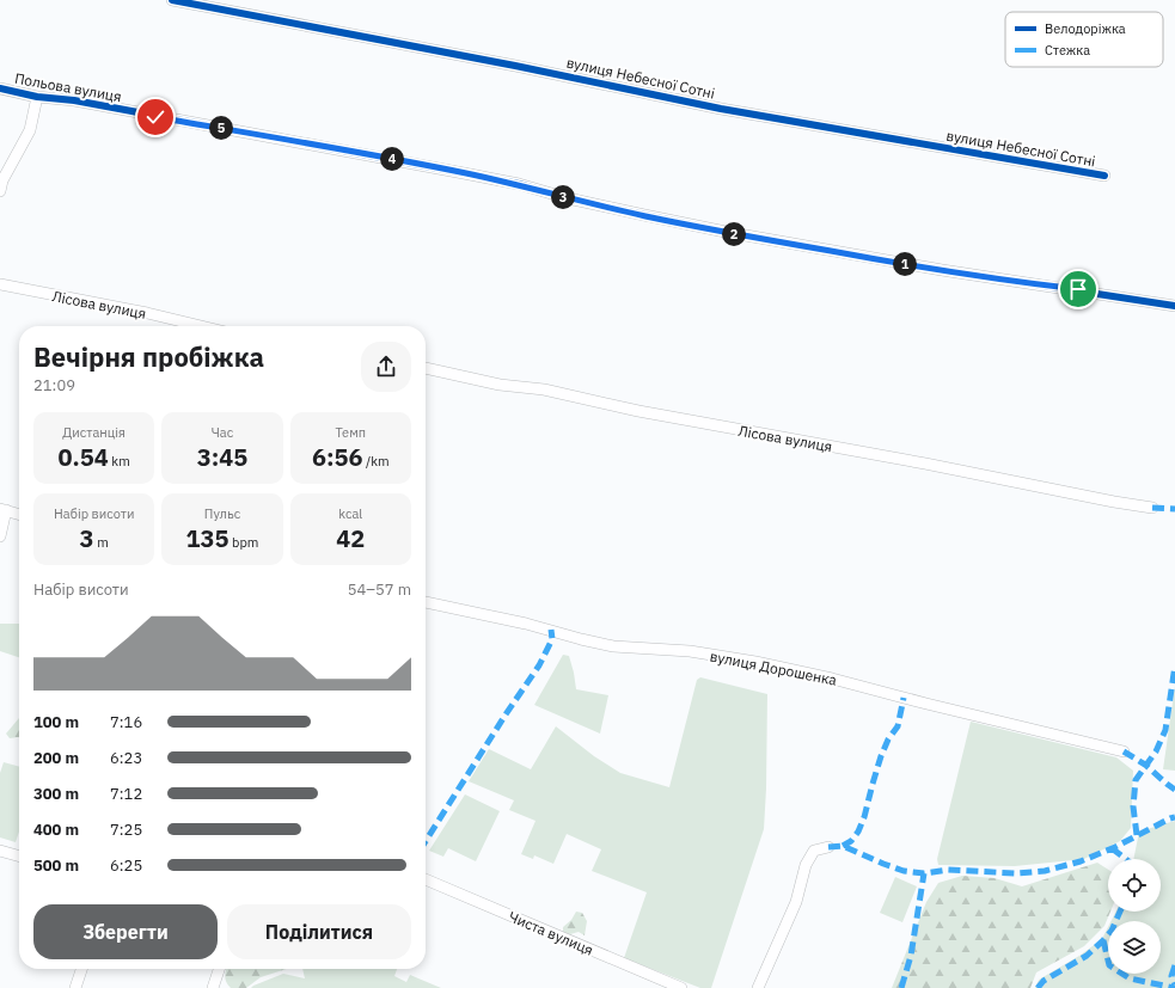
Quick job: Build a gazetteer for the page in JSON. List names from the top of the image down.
{
  "streets": {
    "street": [
      "вулиця Небесної Сотні",
      "Польова вулиця",
      "Лісова вулиця",
      "вулиця Дорошенка",
      "Чиста вулиця"
    ]
  },
  "legend": ["Велодоріжка", "Стежка"],
  "page": {
    "pins": [
      "5",
      "4",
      "3",
      "2",
      "1"
    ],
    "heading": ["Вечірня пробіжка", "21:09"],
    "stats": [
      ["Дистанція", "0.54 km"],
      ["Час", "3:45"],
      ["Темп", "6:56 /km"],
      ["Набір висоти", "3 m"],
      ["Пульс", "135 bpm"],
      ["kcal", "42"]
    ],
    "chart": ["Набір висоти", "54–57 m"],
    "list": [
      {
        "name": "100 m",
        "note": "7:16"
      },
      {
        "name": "200 m",
        "note": "6:23"
      },
      {
        "name": "300 m",
        "note": "7:12"
      },
      {
        "name": "400 m",
        "note": "7:25"
      },
      {
        "name": "500 m",
        "note": "6:25"
      }
    ],
    "buttons": ["Зберегти", "Поділитися"]
  }
}
